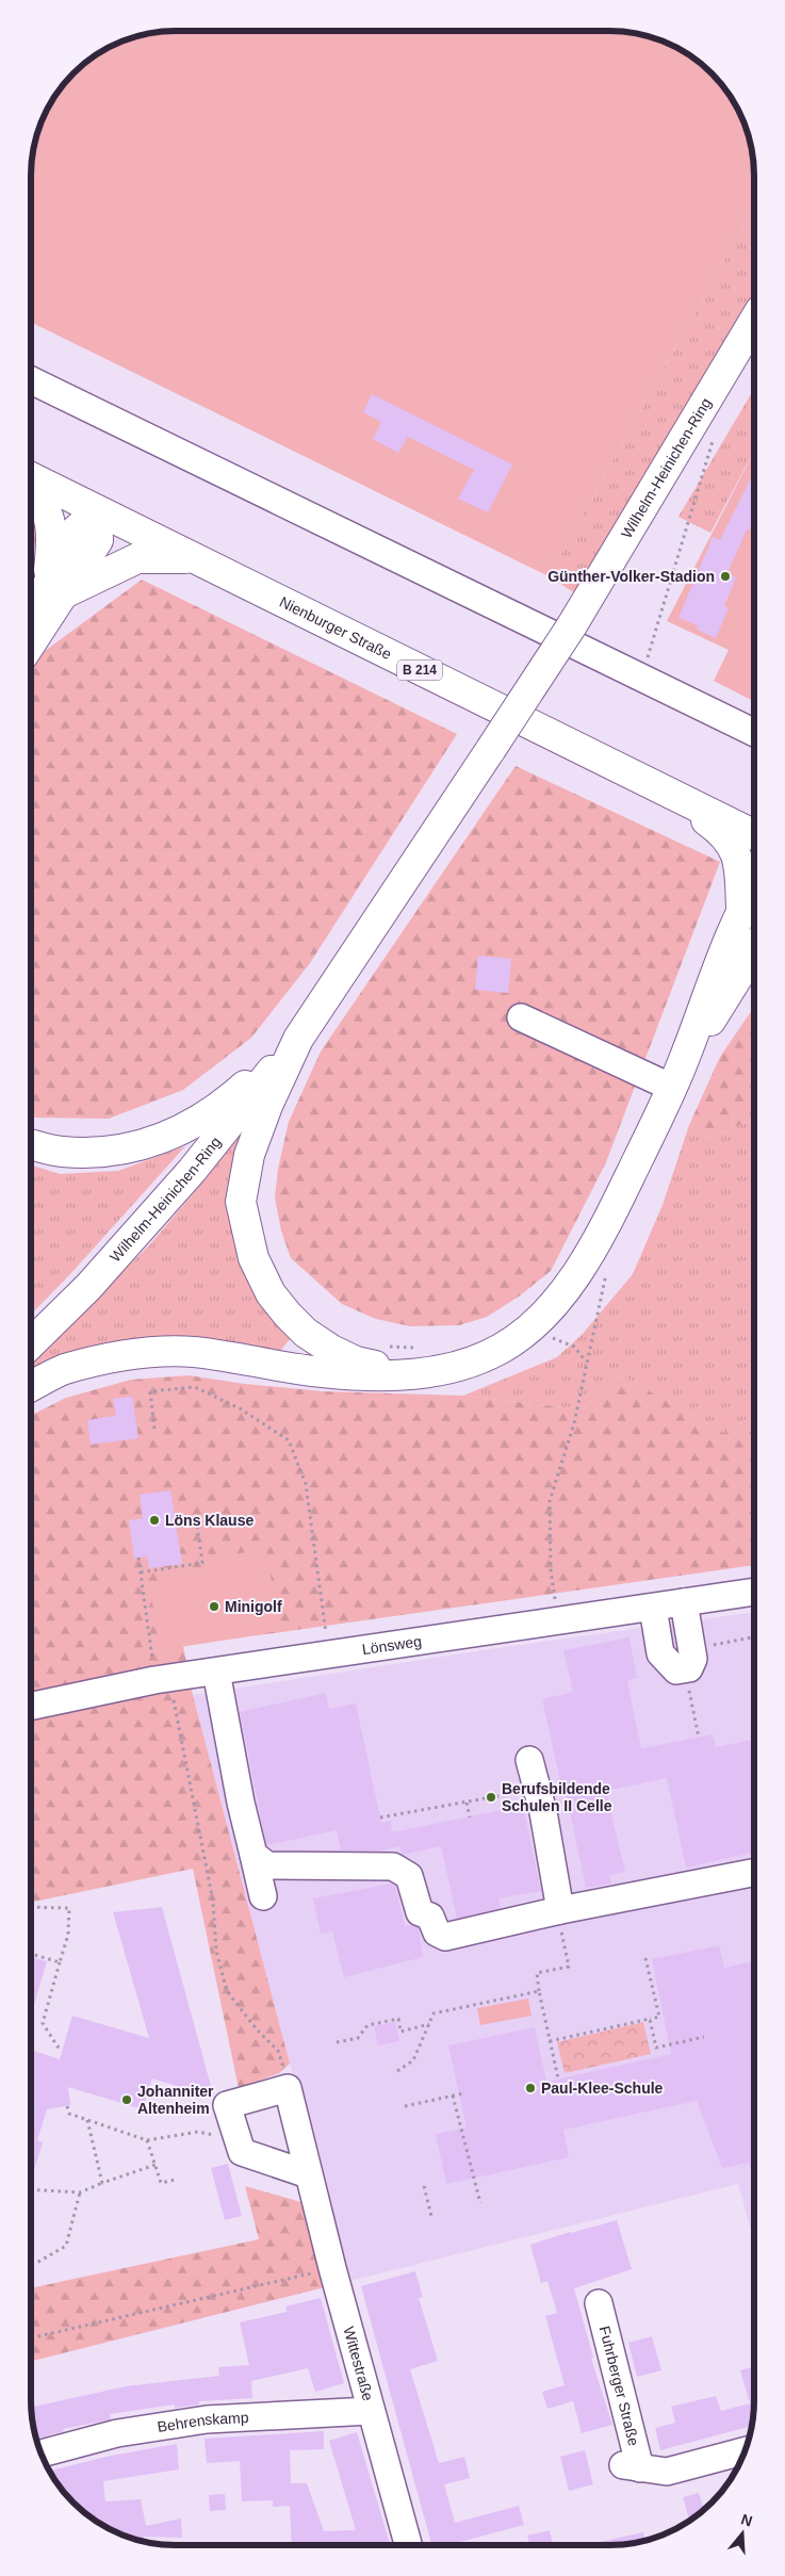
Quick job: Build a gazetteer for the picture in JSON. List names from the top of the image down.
{
  "streets": {
    "main road": ["Wilhelm-Heinichen-Ring", "Nienburger Straße", "B 214"],
    "street": [
      "Lönsweg",
      "Wittestraße",
      "Fuhrberger Straße",
      "Behrenskamp"
    ]
  },
  "crossings": [
    ["Wittestraße", "Behrenskamp"]
  ],
  "places": [
    "Günther-Volker-Stadion",
    "Löns Klause",
    "Minigolf",
    "Berufsbildende Schulen II Celle",
    "Paul-Klee-Schule",
    "Johanniter Altenheim"
  ],
  "north": "top"
}
